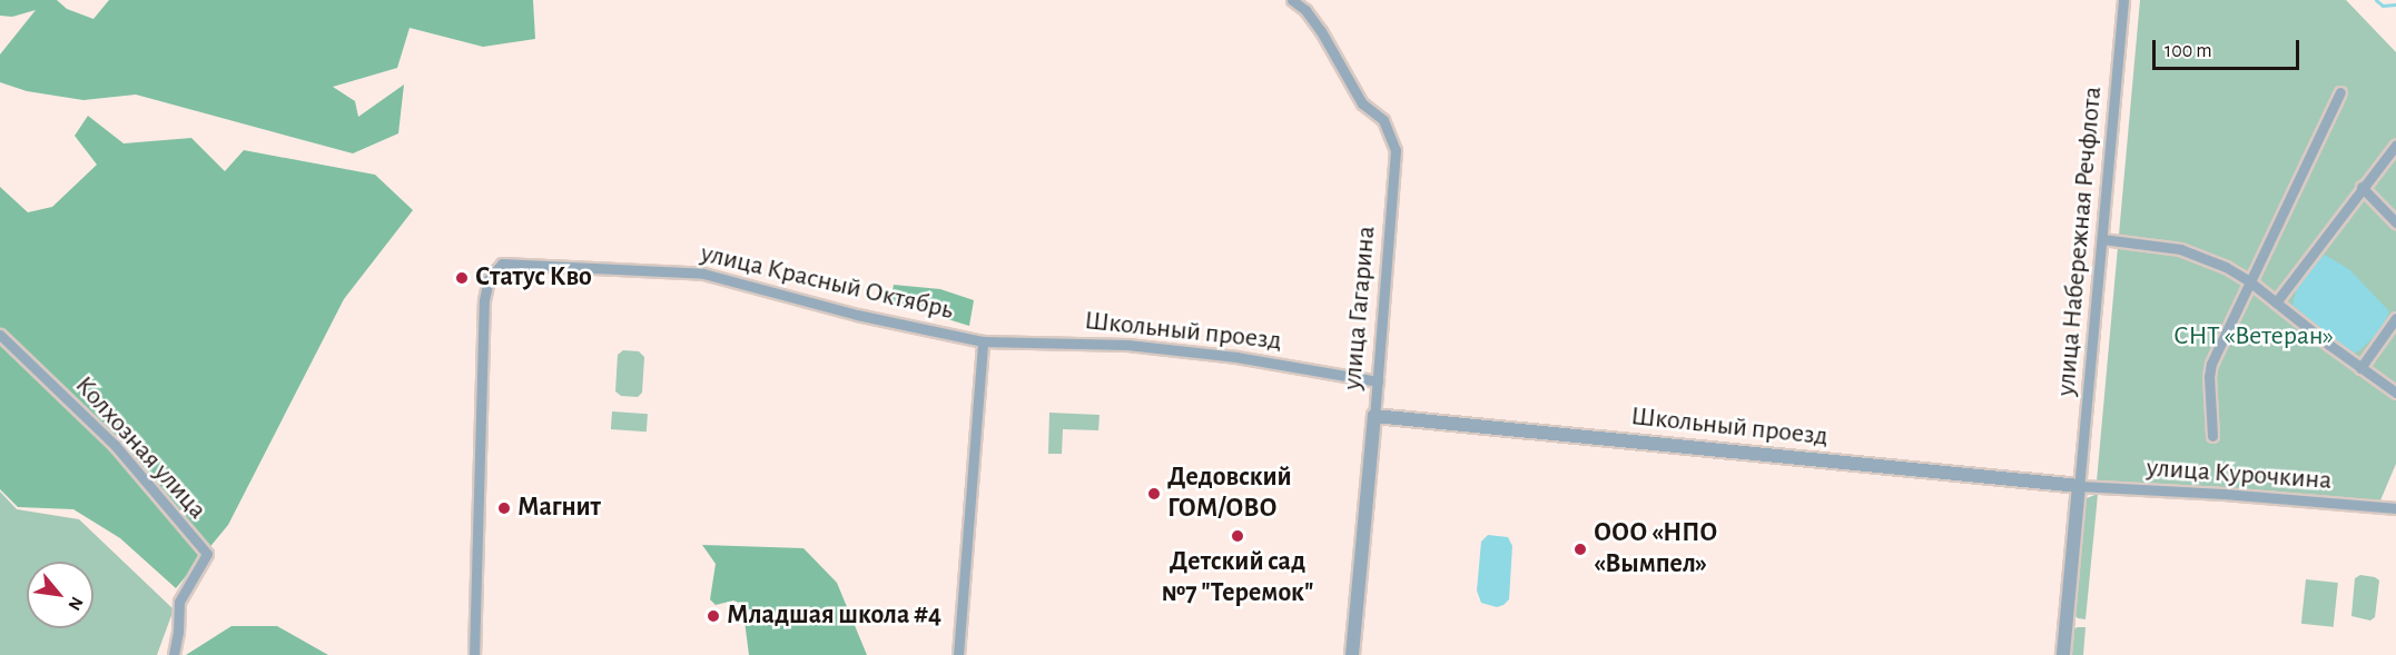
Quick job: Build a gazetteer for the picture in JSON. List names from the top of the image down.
{
  "streets": {
    "street": [
      "улица Набережная Речфлота",
      "улица Красный Октябрь",
      "улица Гагарина",
      "Школьный проезд",
      "Колхозная улица",
      "улица Курочкина"
    ]
  },
  "crossings": [
    ["улица Набережная Речфлота", "Школьный проезд"],
    ["улица Набережная Речфлота", "улица Курочкина"],
    ["улица Красный Октябрь", "Школьный проезд"],
    ["улица Гагарина", "Школьный проезд"],
    ["Школьный проезд", "улица Курочкина"]
  ],
  "parks": ["СНТ «Ветеран»"],
  "places": [
    "Статус Кво",
    "Дедовский ГОМ/ОВО",
    "Магнит",
    "Детский сад №7 \"Теремок\"",
    "ООО «НПО «Вымпел»",
    "Младшая школа #4"
  ],
  "scale_bar": "100 m",
  "north": "bottom right"
}
